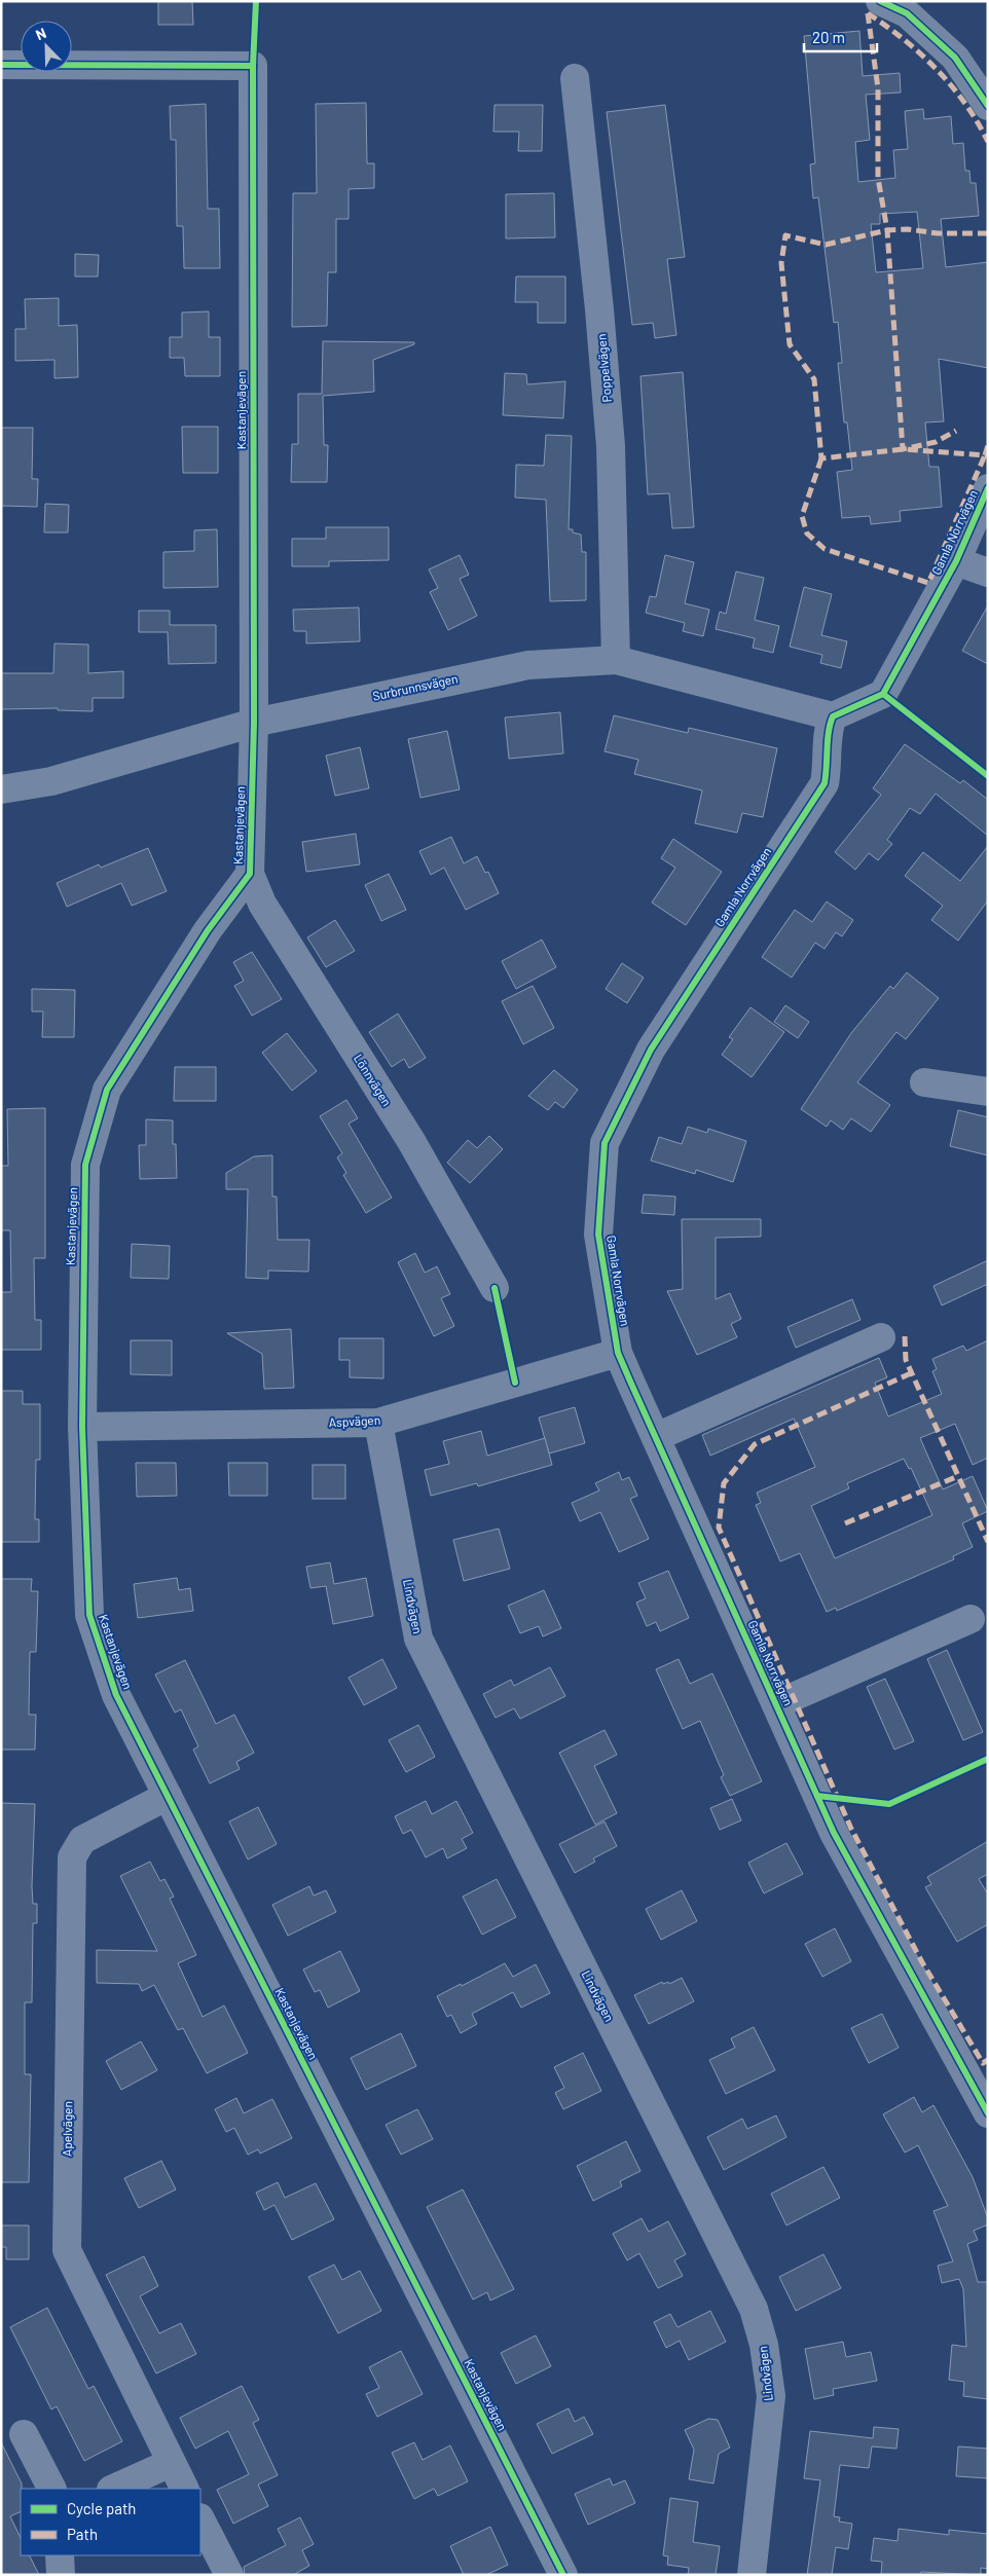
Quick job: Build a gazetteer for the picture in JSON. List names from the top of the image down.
{
  "streets": {
    "street": [
      "Poppelvägen",
      "Kastanjevägen",
      "Gamla Norrvägen",
      "Surbrunnsvägen",
      "Lönnvägen",
      "Aspvägen",
      "Lindvägen",
      "Apelvägen"
    ]
  },
  "crossings": [
    ["Poppelvägen", "Surbrunnsvägen"],
    ["Kastanjevägen", "Surbrunnsvägen"],
    ["Kastanjevägen", "Lönnvägen"],
    ["Kastanjevägen", "Aspvägen"],
    ["Kastanjevägen", "Apelvägen"],
    ["Gamla Norrvägen", "Surbrunnsvägen"],
    ["Gamla Norrvägen", "Aspvägen"],
    ["Aspvägen", "Lindvägen"]
  ],
  "legend": ["Cycle path", "Path"],
  "scale_bar": "20 m",
  "north": "top left"
}
